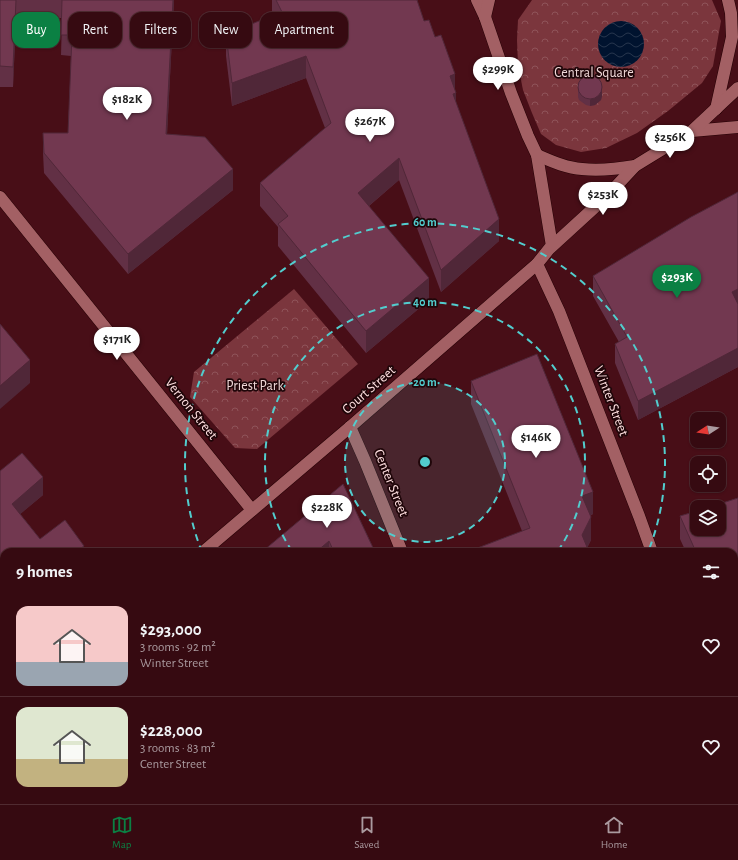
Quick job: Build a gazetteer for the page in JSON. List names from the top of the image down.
{
  "streets": {
    "main road": [
      "Court Street",
      "Winter Street",
      "Vernon Street",
      "Center Street"
    ]
  },
  "crossings": [
    ["Court Street", "Winter Street"],
    ["Court Street", "Vernon Street"],
    ["Court Street", "Center Street"]
  ],
  "parks": ["Central Square", "Priest Park"],
  "north": "left",
  "page": {
    "chip": [
      "Buy",
      "Rent",
      "Filters",
      "New",
      "Apartment"
    ],
    "price": [
      "$299K",
      "$182K",
      "$267K",
      "$256K",
      "$253K",
      "$293K",
      "$171K",
      "$146K",
      "$228K"
    ],
    "heading": "9 homes",
    "list": [
      {
        "name": "$293,000",
        "note": "3 rooms · 92 m² · Winter Street"
      },
      {
        "name": "$228,000",
        "note": "3 rooms · 83 m² · Center Street"
      }
    ],
    "tabs": ["Map", "Saved", "Home"]
  },
  "rings": ["60 m", "40 m", "20 m"]
}
